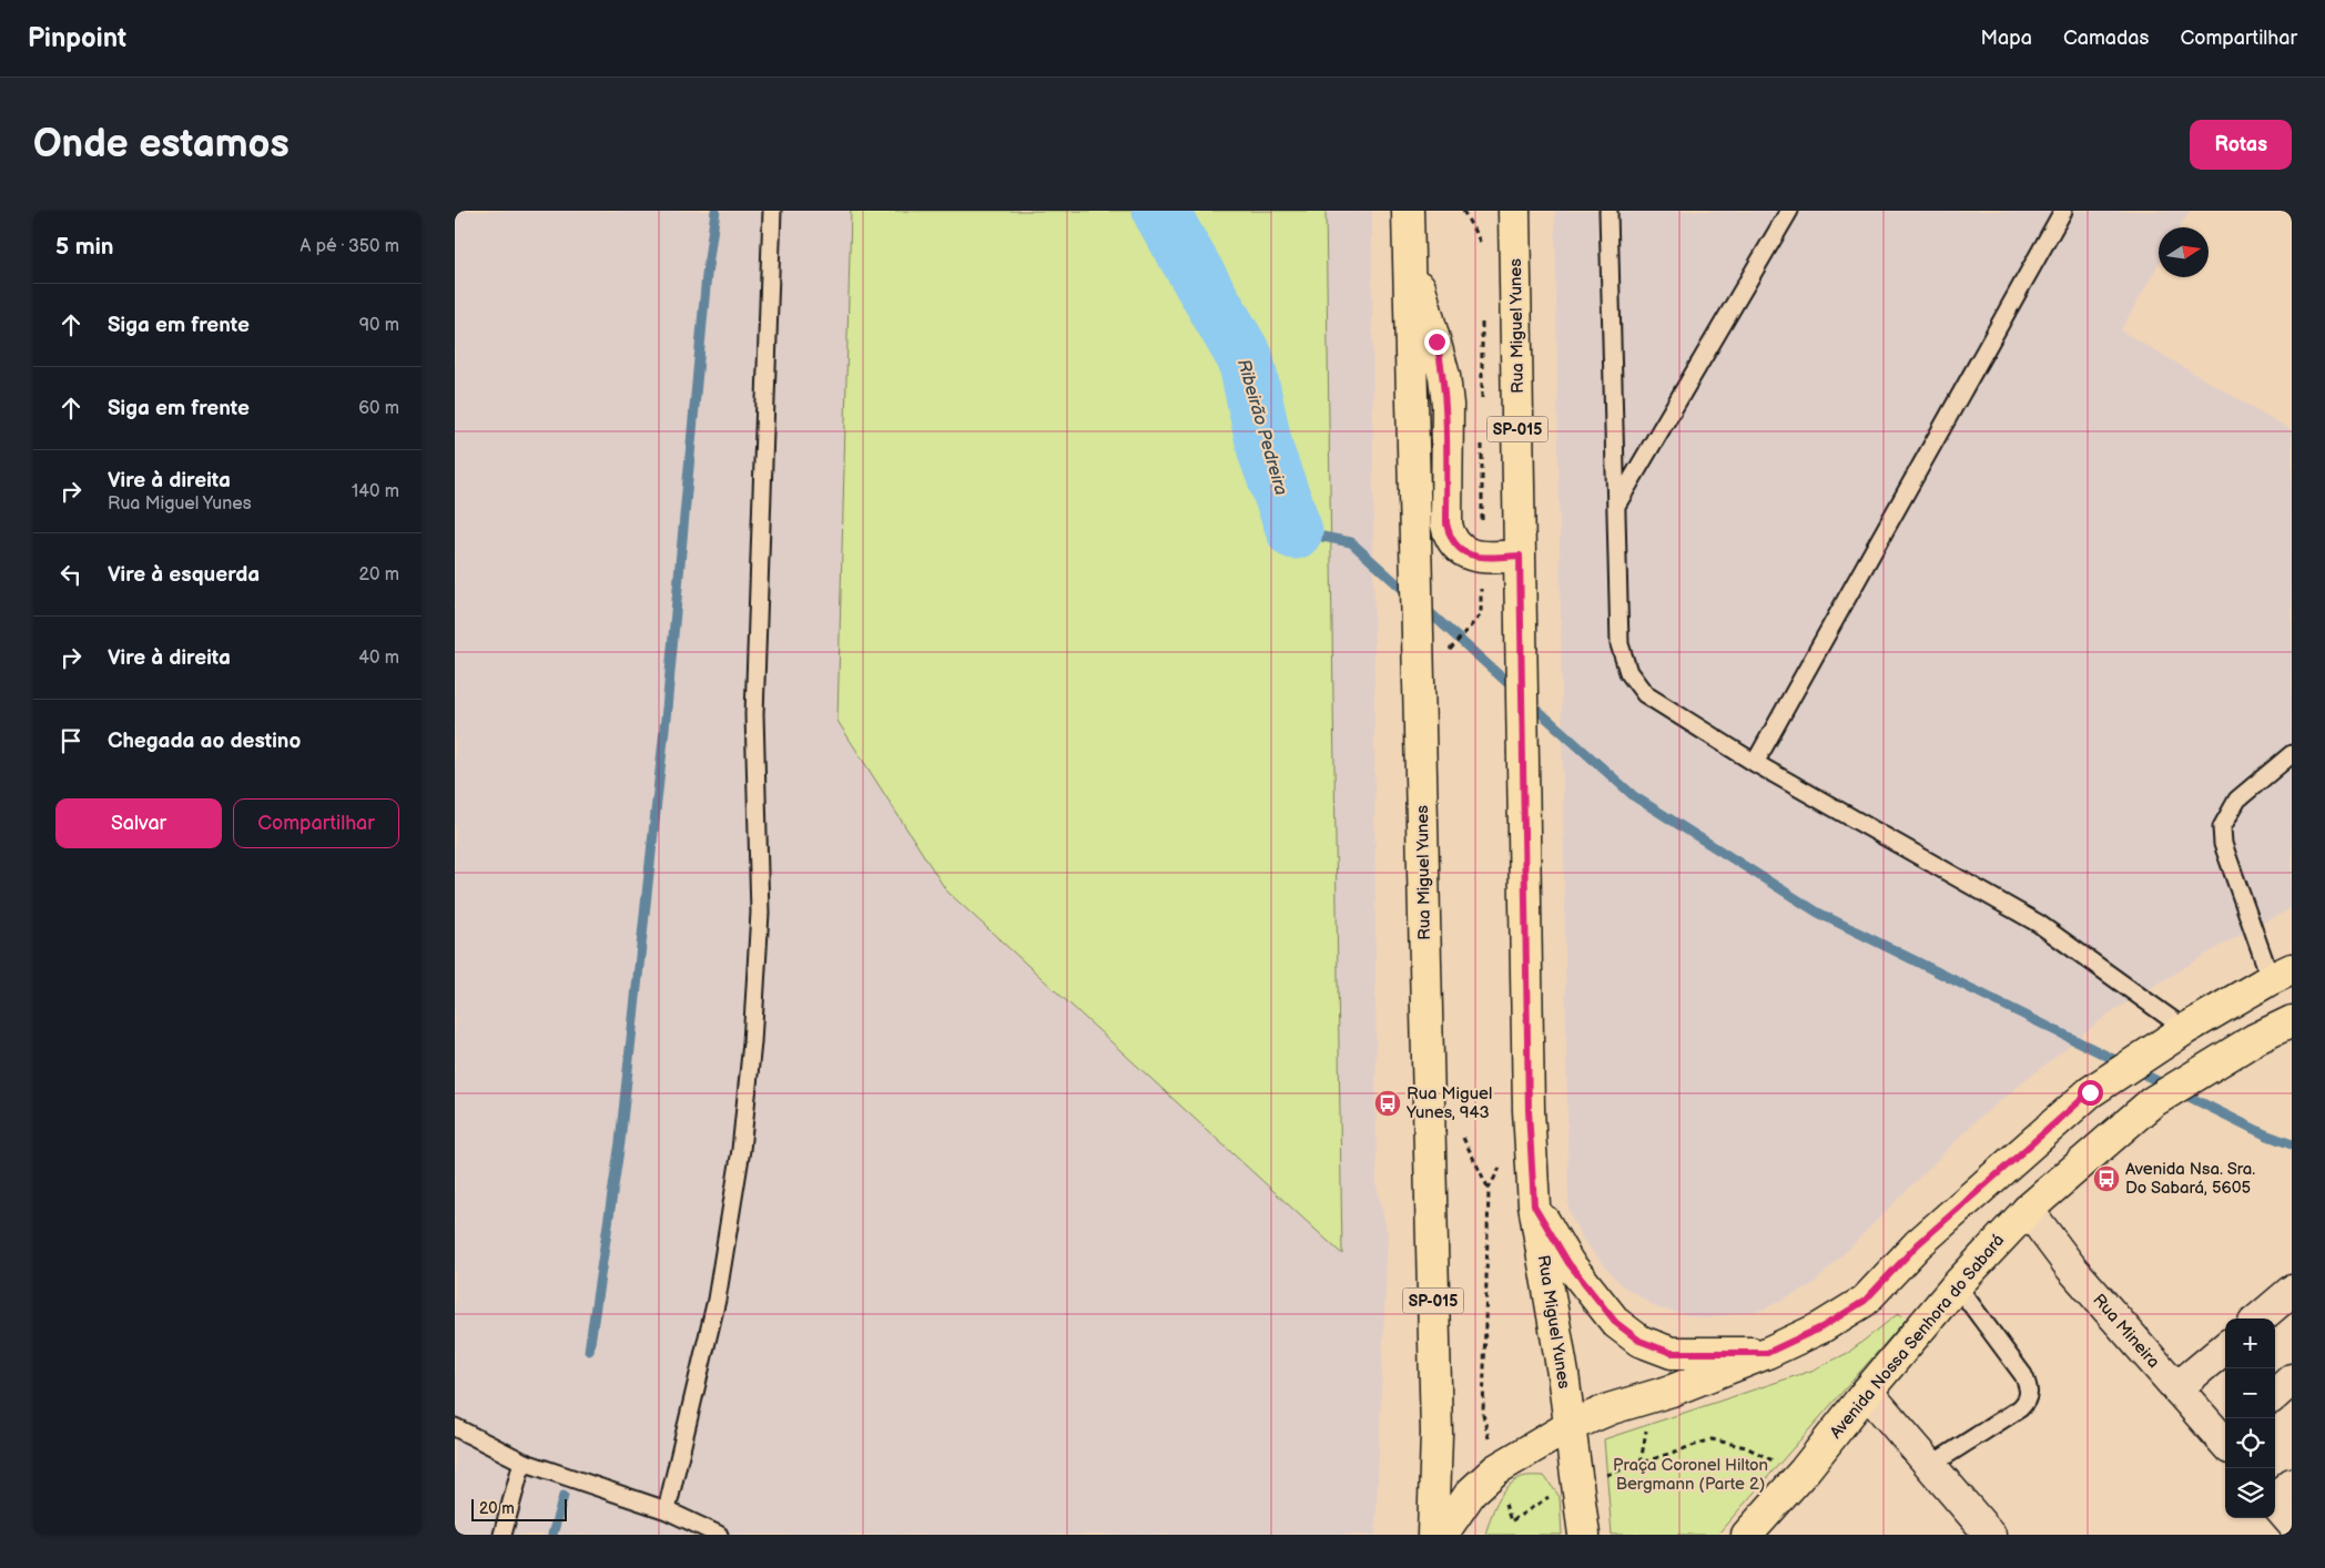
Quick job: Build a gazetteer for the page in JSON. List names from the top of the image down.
{
  "streets": {
    "main road": ["Rua Miguel Yunes", "SP-015", "Avenida Nossa Senhora do Sabará"],
    "street": ["Rua Mineira"]
  },
  "crossings": [
    ["Rua Mineira", "Avenida Nossa Senhora do Sabará"]
  ],
  "water": ["Ribeirão Pedreira"],
  "parks": ["Praça Coronel Hilton Bergmann (Parte 2)"],
  "places": {
    "bus stop": ["Rua Miguel Yunes, 943", "Avenida Nsa. Sra. Do Sabará, 5605"]
  },
  "scale_bar": "20 m",
  "north": "right",
  "page": {
    "header": "Pinpoint",
    "nav": ["Mapa", "Camadas", "Compartilhar"],
    "buttons": [
      "Rotas",
      ["Salvar", "Compartilhar"]
    ],
    "title": "Onde estamos",
    "heading": ["5 min", "A pé · 350 m"],
    "list": [
      ["Siga em frente", "90 m"],
      ["Siga em frente", "60 m"],
      ["Vire à direita", "Rua Miguel Yunes", "140 m"],
      ["Vire à esquerda", "20 m"],
      ["Vire à direita", "40 m"],
      "Chegada ao destino"
    ],
    "map_buttons": ["+", "−"],
    "scale": "20 m"
  }
}
